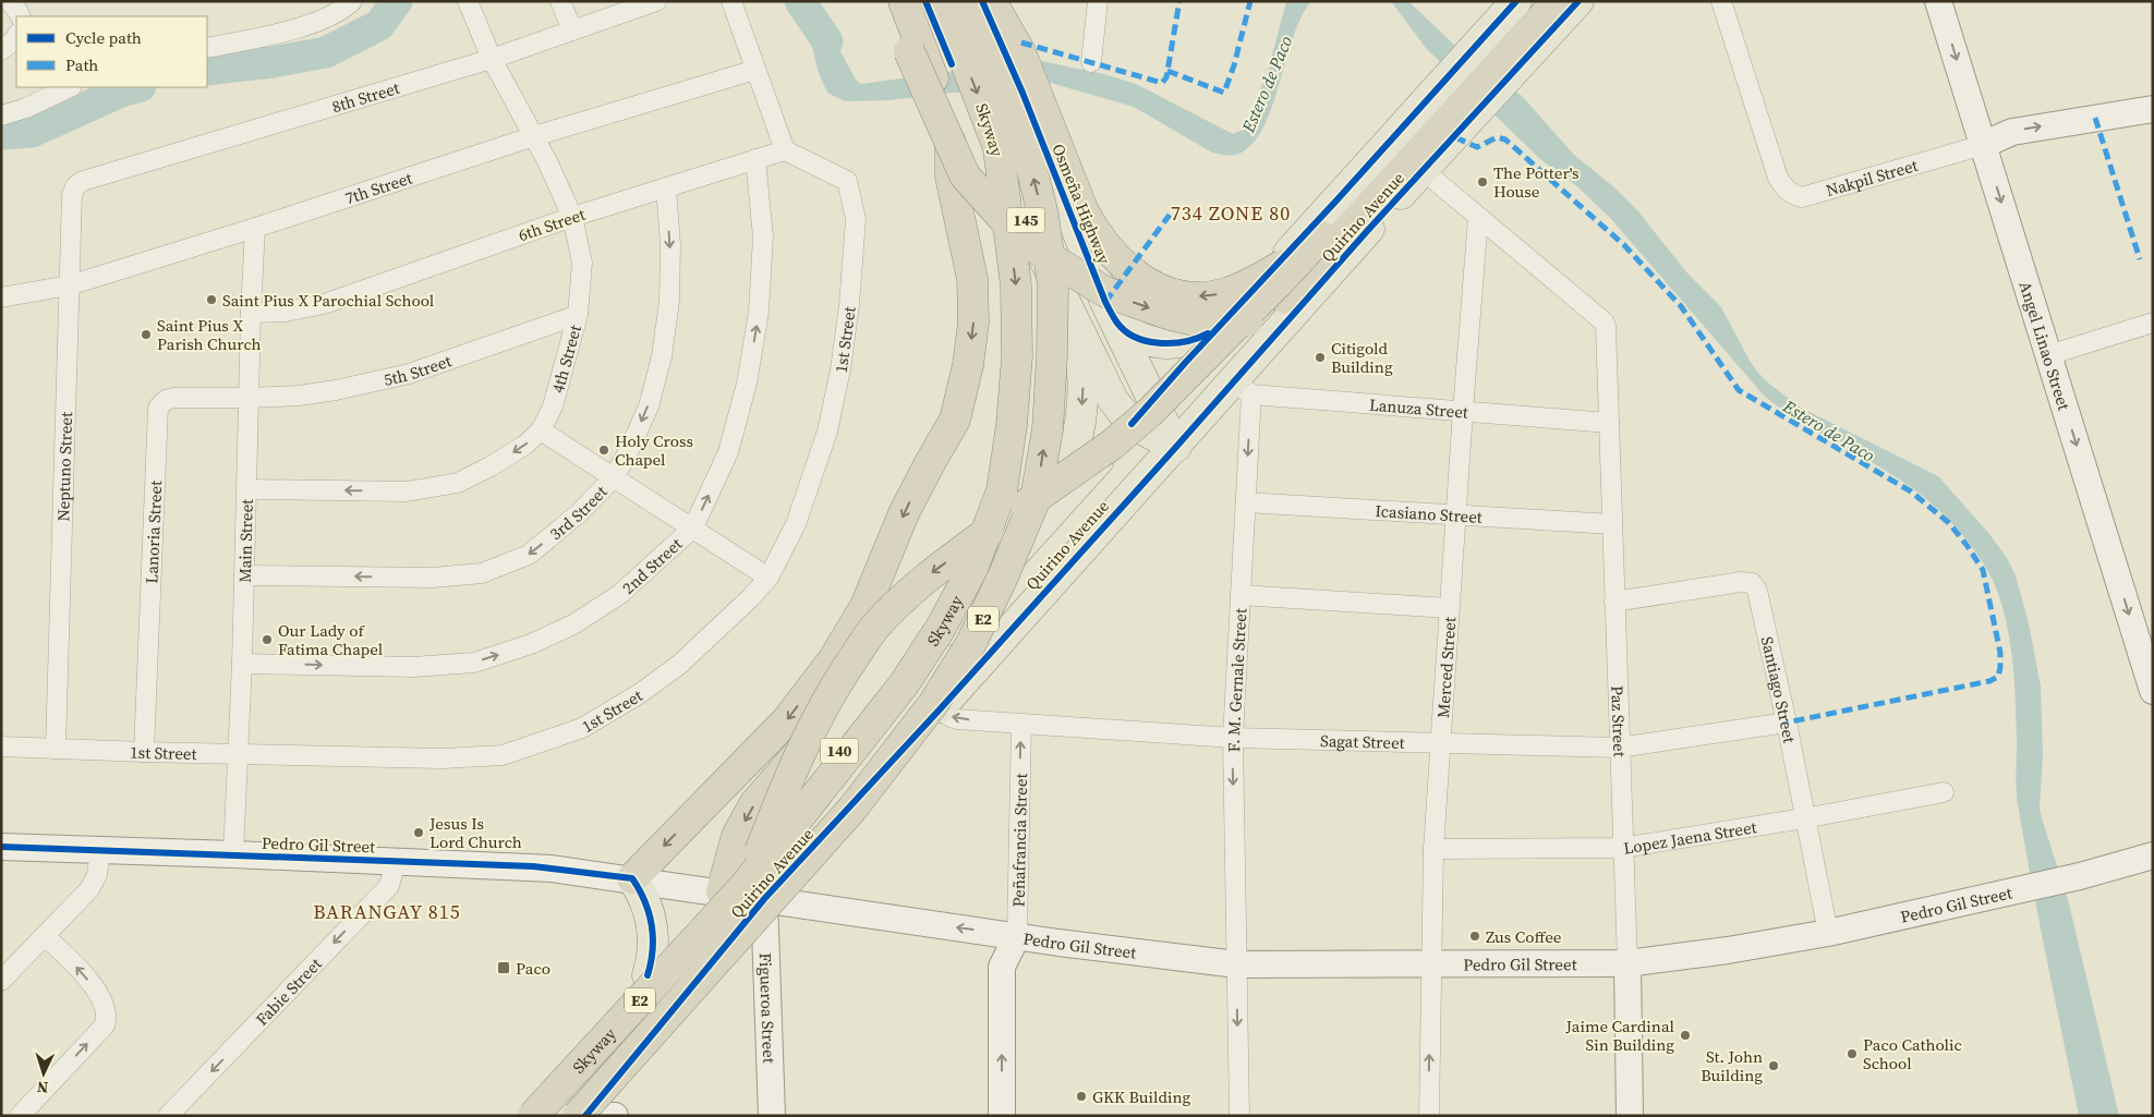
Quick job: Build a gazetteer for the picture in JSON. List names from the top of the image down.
{
  "streets": {
    "highway": ["Skyway", "E2"],
    "main road": [
      "Nakpil Street",
      "Osmeña Highway",
      "Quirino Avenue",
      "145",
      "Angel Linao Street",
      "Paz Street",
      "140",
      "Peñafrancia Street",
      "Pedro Gil Street",
      "Figueroa Street"
    ],
    "street": [
      "8th Street",
      "7th Street",
      "6th Street",
      "1st Street",
      "4th Street",
      "5th Street",
      "Lanuza Street",
      "Neptuno Street",
      "3rd Street",
      "Icasiano Street",
      "Lanoria Street",
      "Main Street",
      "2nd Street",
      "Merced Street",
      "F. M. Gernale Street",
      "Santiago Street",
      "Sagat Street",
      "Lopez Jaena Street",
      "Fabie Street"
    ]
  },
  "crossings": [
    ["8th Street", "4th Street"],
    ["8th Street", "Neptuno Street"],
    ["Skyway", "Quirino Avenue"],
    ["Skyway", "Pedro Gil Street"],
    ["Skyway", "Figueroa Street"],
    ["Nakpil Street", "Angel Linao Street"],
    ["7th Street", "4th Street"],
    ["7th Street", "Neptuno Street"],
    ["7th Street", "Main Street"],
    ["Osmeña Highway", "Quirino Avenue"],
    ["Osmeña Highway", "145"],
    ["Quirino Avenue", "145"],
    ["Quirino Avenue", "Lanuza Street"],
    ["Quirino Avenue", "F. M. Gernale Street"],
    ["Quirino Avenue", "Sagat Street"],
    ["Quirino Avenue", "Pedro Gil Street"],
    ["Quirino Avenue", "Figueroa Street"],
    ["6th Street", "1st Street"],
    ["6th Street", "4th Street"],
    ["6th Street", "3rd Street"],
    ["6th Street", "Main Street"],
    ["6th Street", "2nd Street"],
    ["1st Street", "Neptuno Street"],
    ["1st Street", "Lanoria Street"],
    ["1st Street", "Main Street"],
    ["4th Street", "5th Street"],
    ["4th Street", "Main Street"],
    ["5th Street", "Lanoria Street"],
    ["5th Street", "Main Street"],
    ["Lanuza Street", "Merced Street"],
    ["Lanuza Street", "F. M. Gernale Street"],
    ["Lanuza Street", "Paz Street"],
    ["3rd Street", "Main Street"],
    ["Icasiano Street", "Merced Street"],
    ["Icasiano Street", "F. M. Gernale Street"],
    ["Icasiano Street", "Paz Street"],
    ["Lanoria Street", "Main Street"],
    ["Main Street", "2nd Street"],
    ["Main Street", "Pedro Gil Street"],
    ["Merced Street", "Paz Street"],
    ["Merced Street", "Sagat Street"],
    ["Merced Street", "Lopez Jaena Street"],
    ["Merced Street", "Pedro Gil Street"],
    ["F. M. Gernale Street", "Sagat Street"],
    ["F. M. Gernale Street", "Pedro Gil Street"],
    ["Santiago Street", "Paz Street"],
    ["Santiago Street", "Sagat Street"],
    ["Santiago Street", "Lopez Jaena Street"],
    ["Santiago Street", "Pedro Gil Street"],
    ["Paz Street", "Sagat Street"],
    ["Paz Street", "Lopez Jaena Street"],
    ["Paz Street", "Pedro Gil Street"],
    ["Sagat Street", "Peñafrancia Street"],
    ["Peñafrancia Street", "Pedro Gil Street"],
    ["Pedro Gil Street", "Fabie Street"],
    ["Pedro Gil Street", "Figueroa Street"]
  ],
  "one_way": [
    "Angel Linao Street",
    "4th Street",
    "3rd Street",
    "2nd Street",
    "F. M. Gernale Street",
    "Peñafrancia Street",
    "Fabie Street"
  ],
  "districts": ["734 ZONE 80", "BARANGAY 815"],
  "water": ["Estero de Paco"],
  "places": {
    "other": [
      "The Potter's House",
      "Saint Pius X Parochial School",
      "Saint Pius X Parish Church",
      "Citigold Building",
      "Holy Cross Chapel",
      "Our Lady of Fatima Chapel",
      "Jesus Is Lord Church",
      "Zus Coffee",
      "Jaime Cardinal Sin Building",
      "Paco Catholic School",
      "St. John Building",
      "GKK Building"
    ],
    "transit": ["Paco"]
  },
  "legend": ["Cycle path", "Path"],
  "north": "bottom"
}
